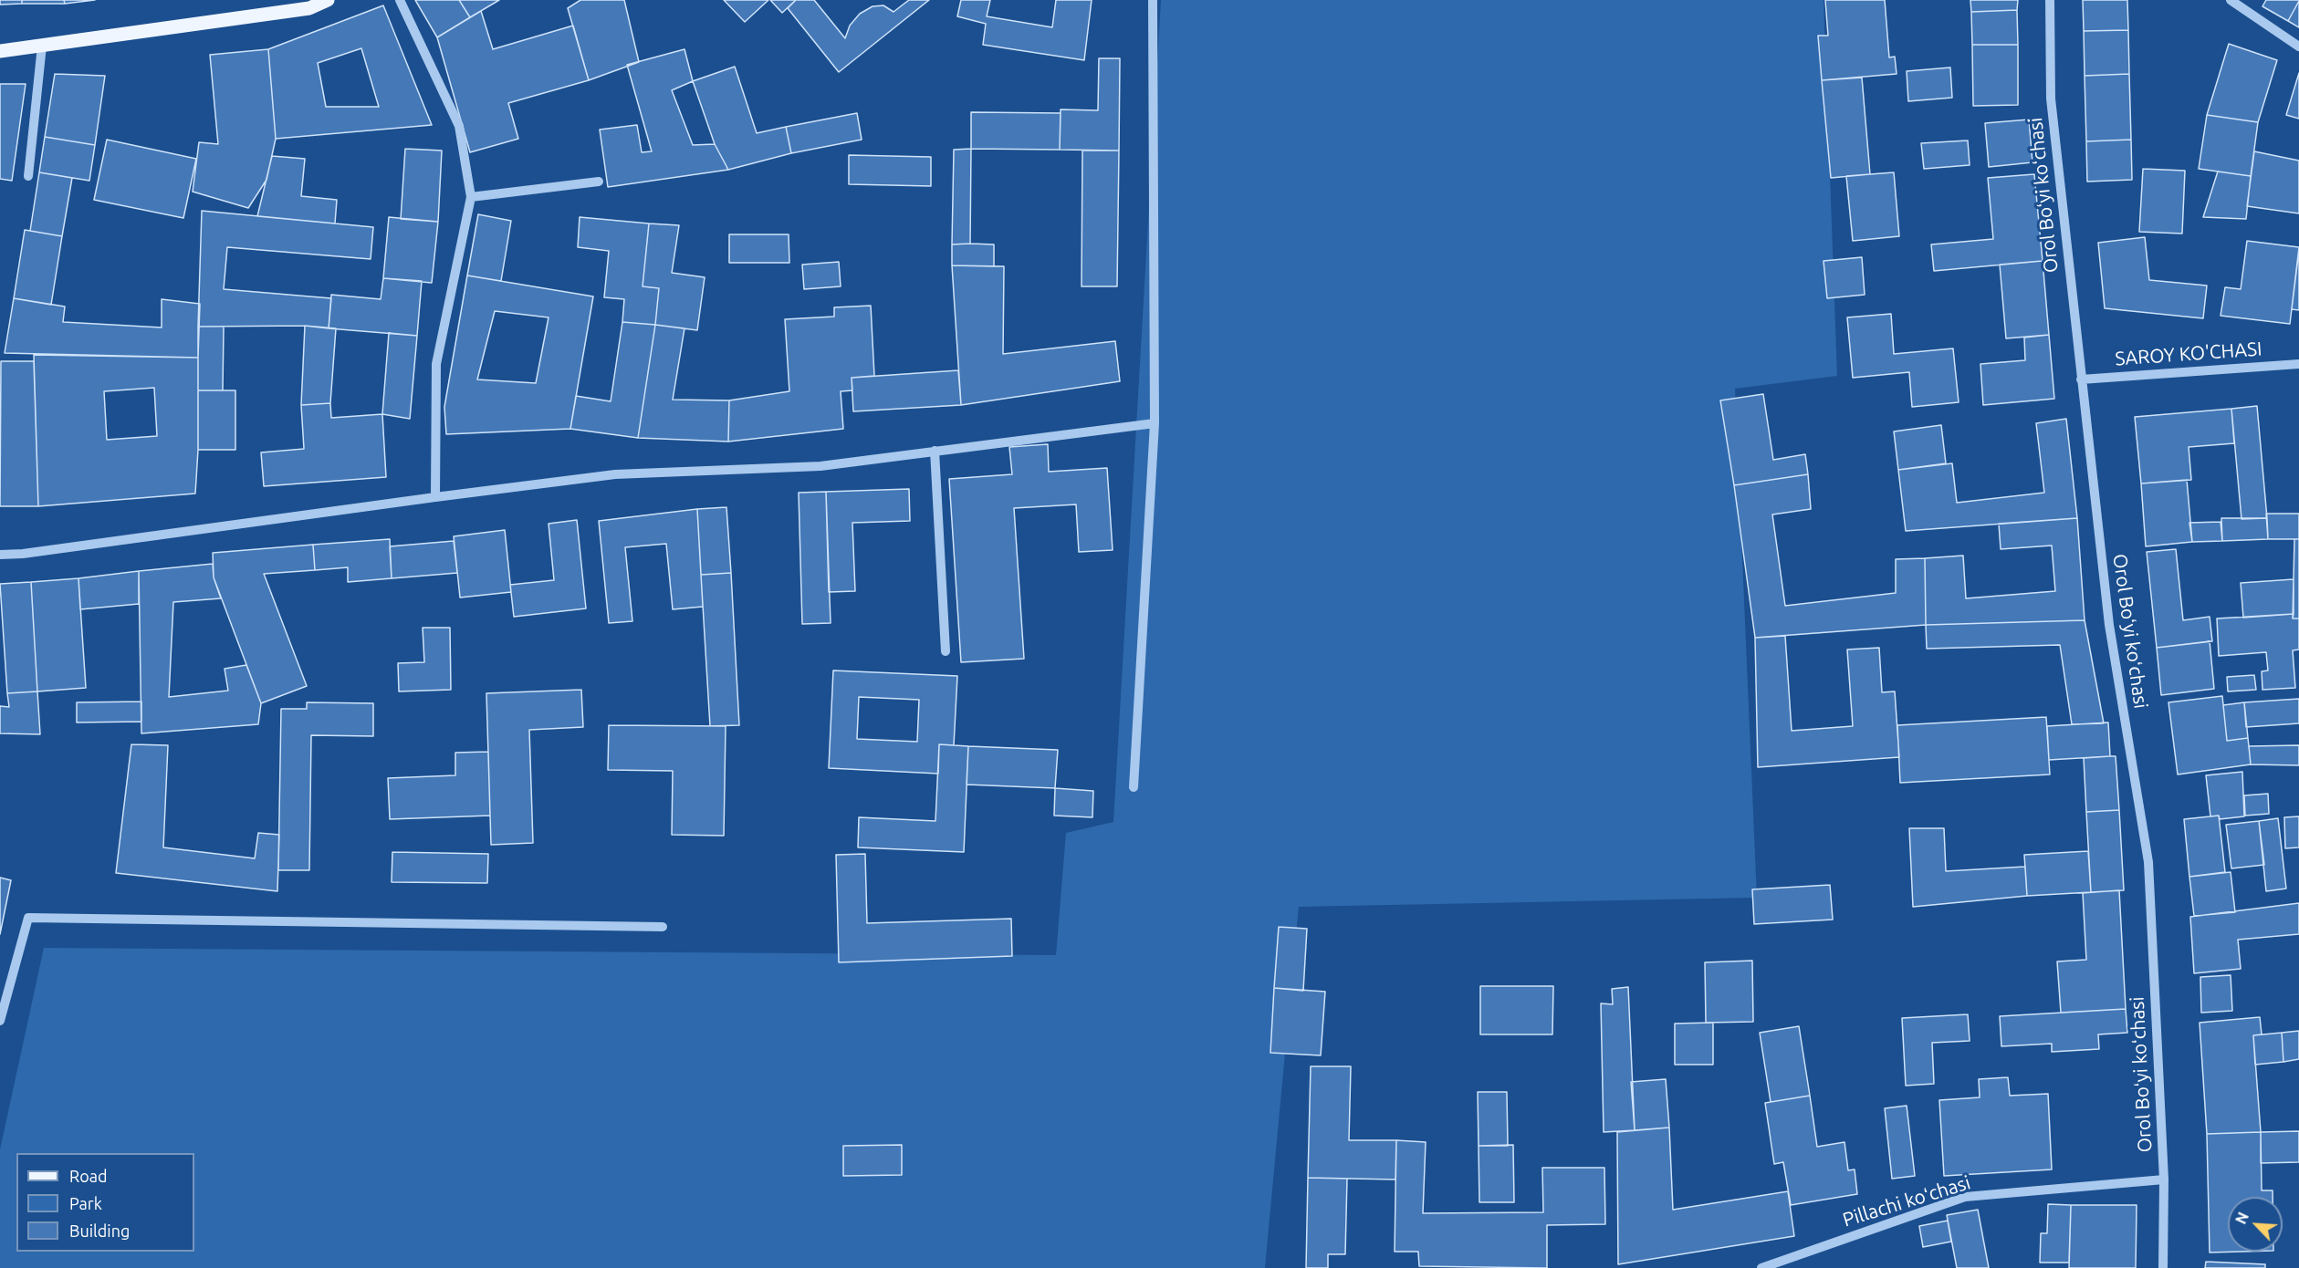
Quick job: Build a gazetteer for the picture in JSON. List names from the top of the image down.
{
  "streets": {
    "street": ["Orol Boʻyi koʻchasi", "SAROY KO'CHASI", "Pillachi koʻchasi"]
  },
  "crossings": [
    ["Orol Boʻyi koʻchasi", "SAROY KO'CHASI"],
    ["Orol Boʻyi koʻchasi", "Pillachi koʻchasi"]
  ],
  "legend": ["Road", "Park", "Building"],
  "north": "top left"
}
